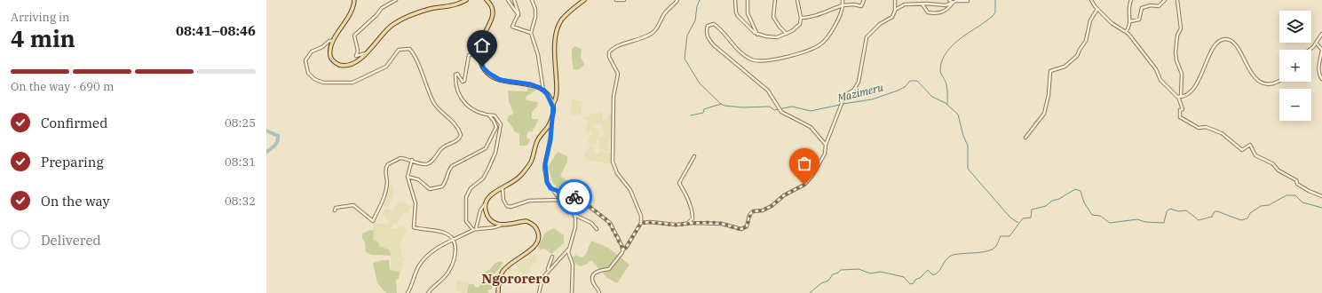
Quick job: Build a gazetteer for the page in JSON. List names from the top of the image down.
{
  "districts": ["Ngororero"],
  "water": ["Mazimeru"],
  "page": {
    "heading": ["4 min", "Arriving in", "08:41–08:46"],
    "map_buttons": ["+", "−"],
    "bar": "On the way · 690 m",
    "list": [
      ["Confirmed", "08:25"],
      ["Preparing", "08:31"],
      ["On the way", "08:32"],
      "Delivered"
    ]
  }
}
